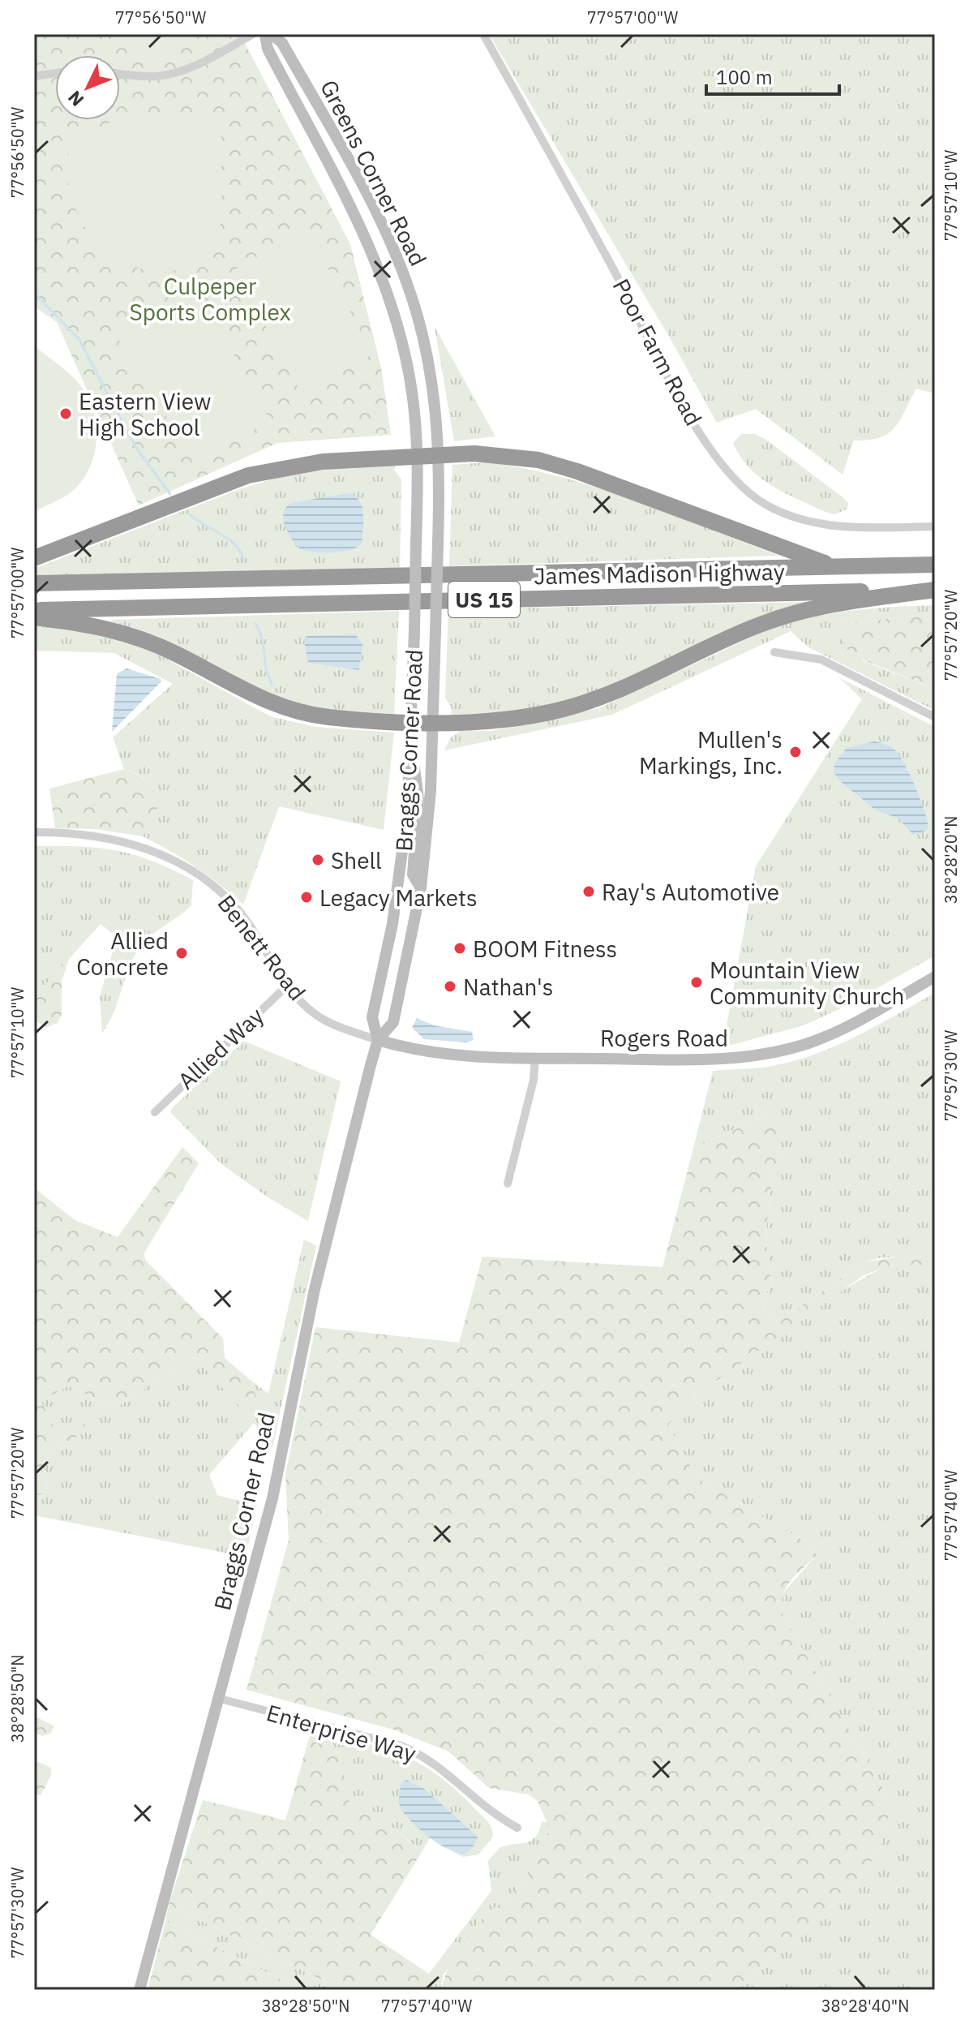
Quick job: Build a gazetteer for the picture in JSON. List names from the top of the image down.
{
  "streets": {
    "highway": ["James Madison Highway", "US 15"],
    "main road": ["Greens Corner Road", "Braggs Corner Road", "Rogers Road"],
    "street": [
      "Poor Farm Road",
      "Benett Road",
      "Allied Way",
      "Enterprise Way"
    ]
  },
  "crossings": [
    ["Greens Corner Road", "Braggs Corner Road"],
    ["Braggs Corner Road", "Benett Road"],
    ["Braggs Corner Road", "Rogers Road"],
    ["Braggs Corner Road", "Enterprise Way"],
    ["Benett Road", "Rogers Road"],
    ["Benett Road", "Allied Way"]
  ],
  "parks": ["Culpeper Sports Complex"],
  "places": [
    "Eastern View High School",
    "Mullen's Markings, Inc.",
    "Shell",
    "Ray's Automotive",
    "Legacy Markets",
    "BOOM Fitness",
    "Allied Concrete",
    "Mountain View Community Church",
    "Nathan's"
  ],
  "scale_bar": "100 m",
  "north": "bottom left",
  "coordinates": [
    "77°56'50\"W",
    "77°57'00\"W",
    "77°57'10\"W",
    "77°57'20\"W",
    "38°28'20\"N",
    "77°57'30\"W",
    "77°57'40\"W",
    "38°28'50\"N",
    "38°28'40\"N"
  ]
}
